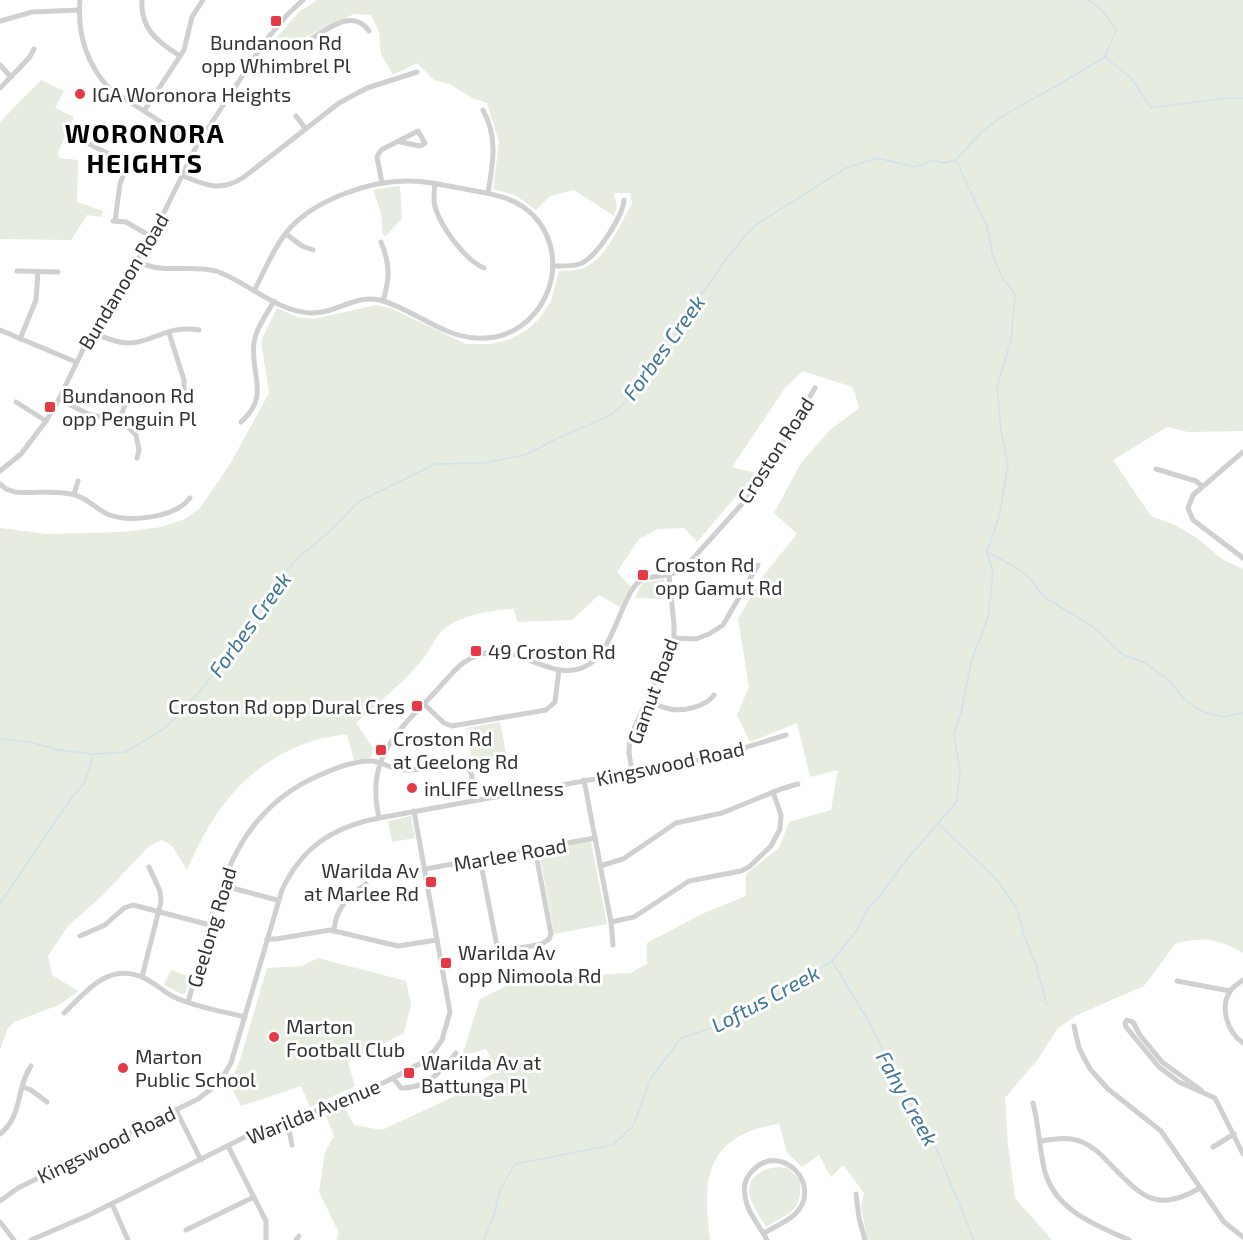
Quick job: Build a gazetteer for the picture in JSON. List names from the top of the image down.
{
  "streets": {
    "street": [
      "Bundanoon Road",
      "Croston Road",
      "Gamut Road",
      "Kingswood Road",
      "Marlee Road",
      "Geelong Road",
      "Warilda Avenue"
    ]
  },
  "crossings": [
    ["Croston Road", "Gamut Road"],
    ["Gamut Road", "Kingswood Road"],
    ["Kingswood Road", "Geelong Road"],
    ["Kingswood Road", "Warilda Avenue"],
    ["Marlee Road", "Warilda Avenue"]
  ],
  "districts": ["WORONORA HEIGHTS"],
  "water": ["Forbes Creek", "Loftus Creek", "Fahy Creek"],
  "places": {
    "transit": [
      "Bundanoon Rd opp Whimbrel Pl",
      "Bundanoon Rd opp Penguin Pl",
      "Croston Rd opp Gamut Rd",
      "49 Croston Rd",
      "Croston Rd opp Dural Cres",
      "Croston Rd at Geelong Rd",
      "Warilda Av at Marlee Rd",
      "Warilda Av opp Nimoola Rd",
      "Warilda Av at Battunga Pl"
    ],
    "other": [
      "IGA Woronora Heights",
      "inLIFE wellness",
      "Marton Football Club",
      "Marton Public School"
    ]
  }
}
